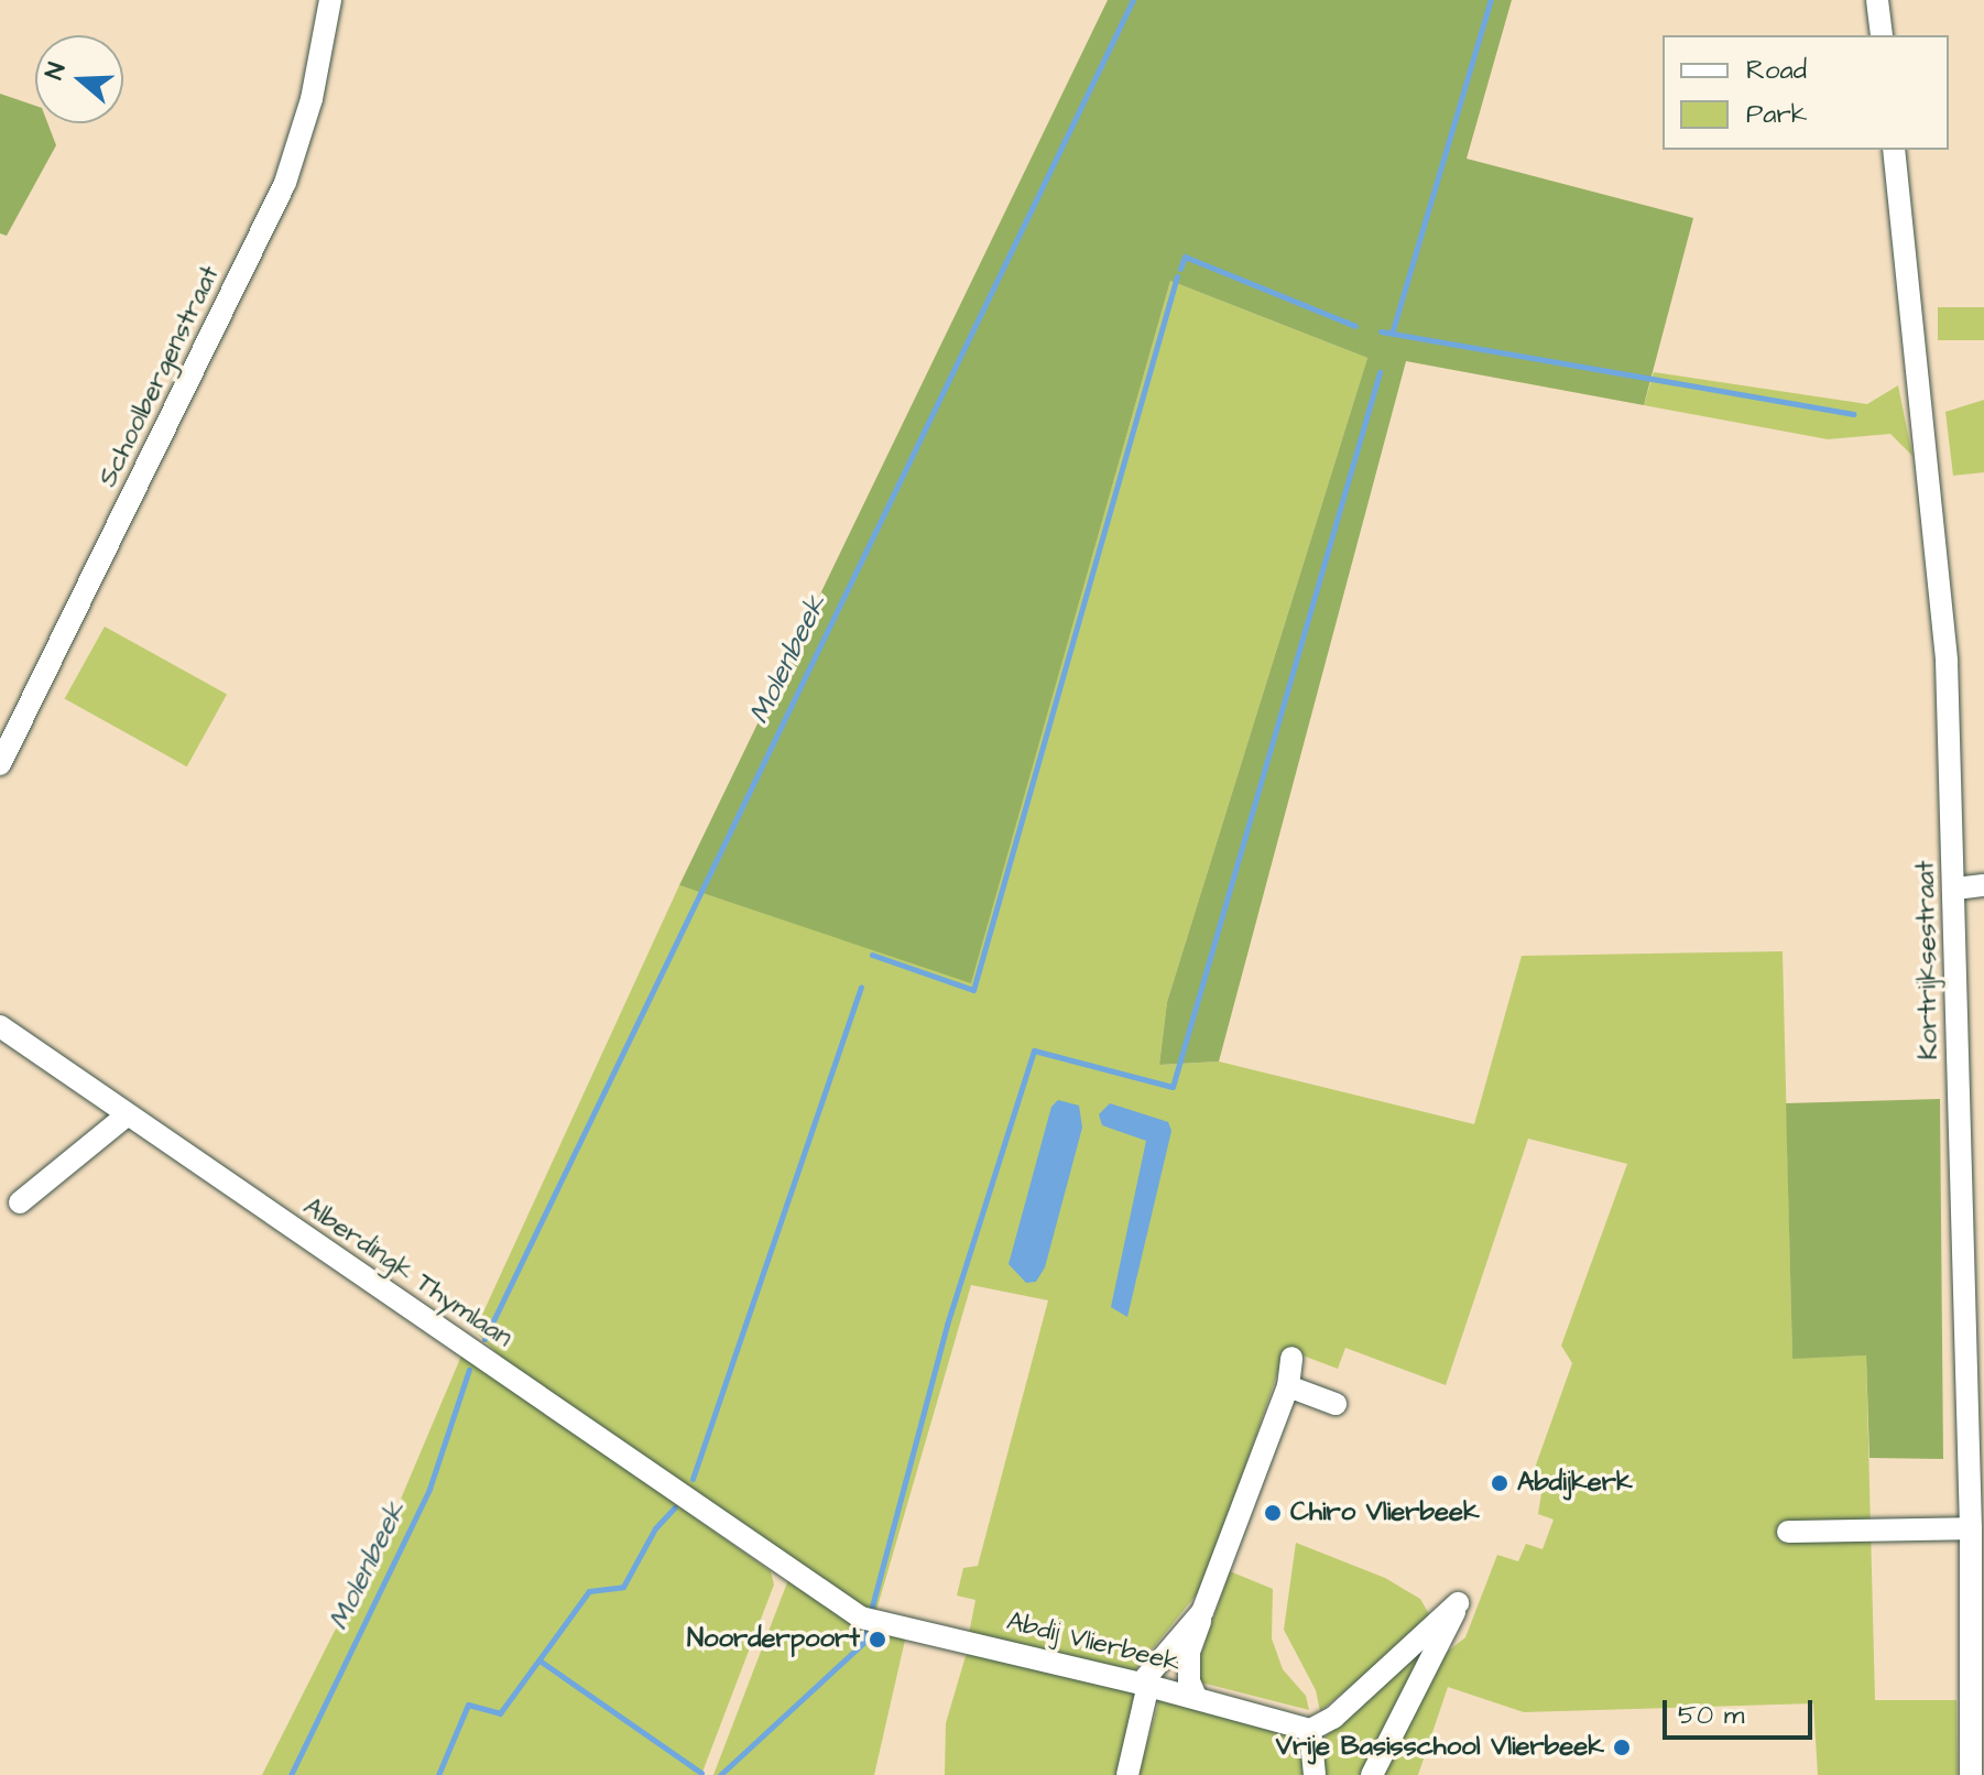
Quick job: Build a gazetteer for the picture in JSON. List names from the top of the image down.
{
  "streets": {
    "street": [
      "Schoolbergenstraat",
      "Kortrijksestraat",
      "Alberdingk Thymlaan",
      "Abdij Vlierbeek"
    ]
  },
  "crossings": [
    ["Alberdingk Thymlaan", "Abdij Vlierbeek"]
  ],
  "water": ["Molenbeek"],
  "places": [
    "Abdijkerk",
    "Chiro Vlierbeek",
    "Noorderpoort",
    "Vrije Basisschool Vlierbeek"
  ],
  "legend": ["Road", "Park"],
  "scale_bar": "50 m",
  "north": "left"
}
